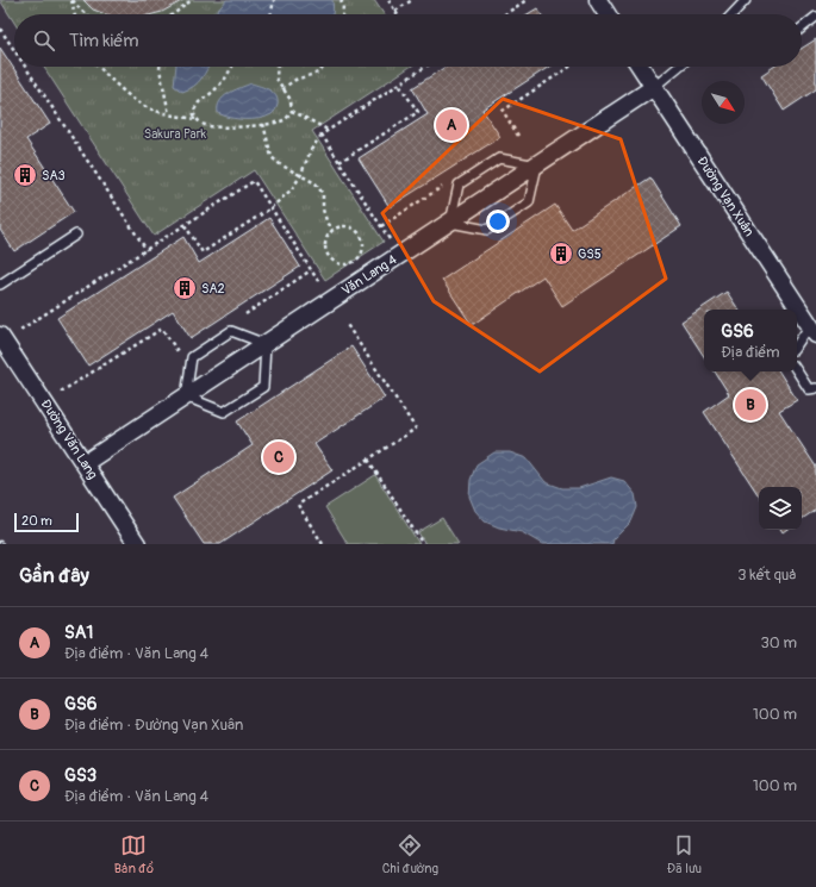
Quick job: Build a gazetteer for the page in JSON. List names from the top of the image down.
{
  "streets": {
    "street": ["Đường Vạn Xuân", "Văn Lang 4", "Đường Văn Lang"]
  },
  "crossings": [
    ["Đường Vạn Xuân", "Văn Lang 4"],
    ["Văn Lang 4", "Đường Văn Lang"]
  ],
  "parks": ["Sakura Park"],
  "places": {
    "building": ["SA3", "GS5", "SA2"]
  },
  "scale_bar": "20 m",
  "north": "bottom right",
  "page": {
    "search": "Tìm kiếm",
    "pins": ["A", "B", "C"],
    "popup": ["GS6", "Địa điểm"],
    "scale": "20 m",
    "heading": ["Gần đây", "3 kết quả"],
    "list": [
      {
        "mark": "A",
        "name": "SA1",
        "note": "Địa điểm · Văn Lang 4",
        "value": "30 m"
      },
      {
        "mark": "B",
        "name": "GS6",
        "note": "Địa điểm · Đường Vạn Xuân",
        "value": "100 m"
      },
      {
        "mark": "C",
        "name": "GS3",
        "note": "Địa điểm · Văn Lang 4",
        "value": "100 m"
      }
    ],
    "nav": ["Bản đồ", "Chỉ đường", "Đã lưu"]
  }
}
